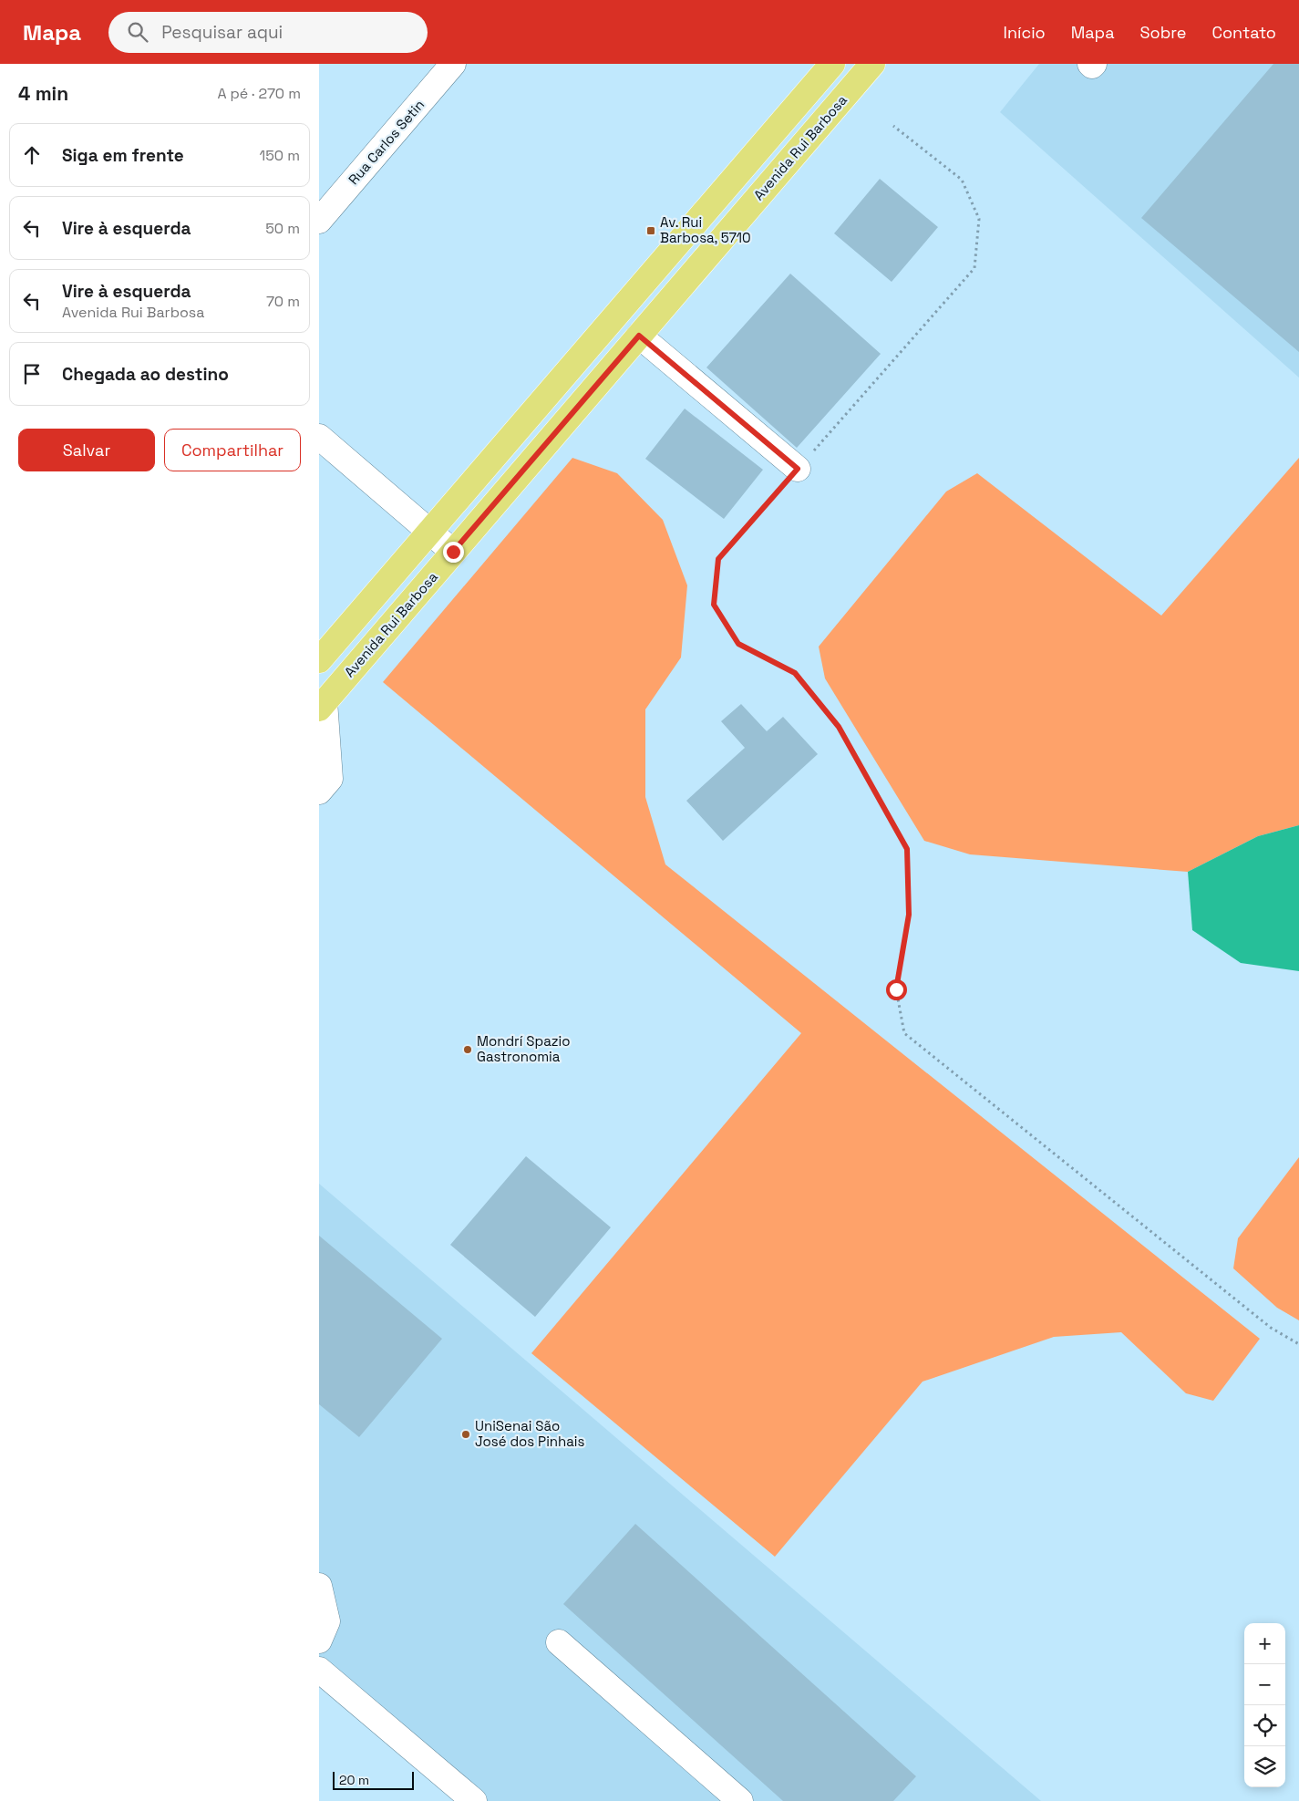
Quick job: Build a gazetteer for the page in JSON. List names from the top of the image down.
{
  "streets": {
    "main road": ["Avenida Rui Barbosa"],
    "street": ["Rua Carlos Setin"]
  },
  "places": {
    "transit": ["Av. Rui Barbosa, 5710"],
    "other": ["Mondrí Spazio Gastronomia", "UniSenai São José dos Pinhais"]
  },
  "scale_bar": "20 m",
  "page": {
    "header": "Mapa",
    "search": "Pesquisar aqui",
    "nav": [
      "Início",
      "Mapa",
      "Sobre",
      "Contato"
    ],
    "heading": ["4 min", "A pé · 270 m"],
    "list": [
      ["Siga em frente", "150 m"],
      ["Vire à esquerda", "50 m"],
      ["Vire à esquerda", "Avenida Rui Barbosa", "70 m"],
      "Chegada ao destino"
    ],
    "buttons": ["Salvar", "Compartilhar"],
    "map_buttons": ["+", "−"],
    "scale": "20 m"
  }
}
